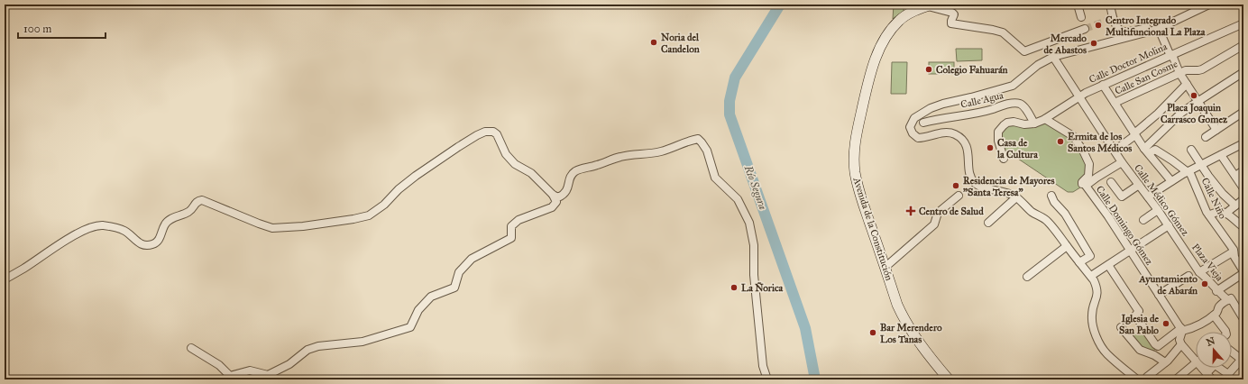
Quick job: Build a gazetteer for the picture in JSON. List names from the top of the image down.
{
  "streets": {
    "street": [
      "Calle Doctor Molina",
      "Calle San Cosme",
      "Calle Agua",
      "Calle Niño",
      "Calle Médico Gómez",
      "Calle Domingo Gómez",
      "Avenida de la Constitución",
      "Plaza Vieja"
    ]
  },
  "crossings": [
    ["Calle Doctor Molina", "Calle Agua"],
    ["Calle Doctor Molina", "Calle Médico Gómez"],
    ["Calle Médico Gómez", "Plaza Vieja"]
  ],
  "water": ["Río Segura"],
  "places": {
    "other": [
      "Centro Integrado Multifuncional La Plaza",
      "Noria del Candelon",
      "Mercado de Abastos",
      "Colegio Fahuarán",
      "Placa Joaquin Carrasco Gomez",
      "Ermita de los Santos Médicos",
      "Casa de la Cultura",
      "Residencia de Mayores \"Santa Teresa\"",
      "Ayuntamiento de Abarán",
      "La Ñorica",
      "Iglesia de San Pablo",
      "Bar Merendero Los Tanas"
    ],
    "health": ["Centro de Salud"]
  },
  "scale_bar": "100 m",
  "north": "top"
}
